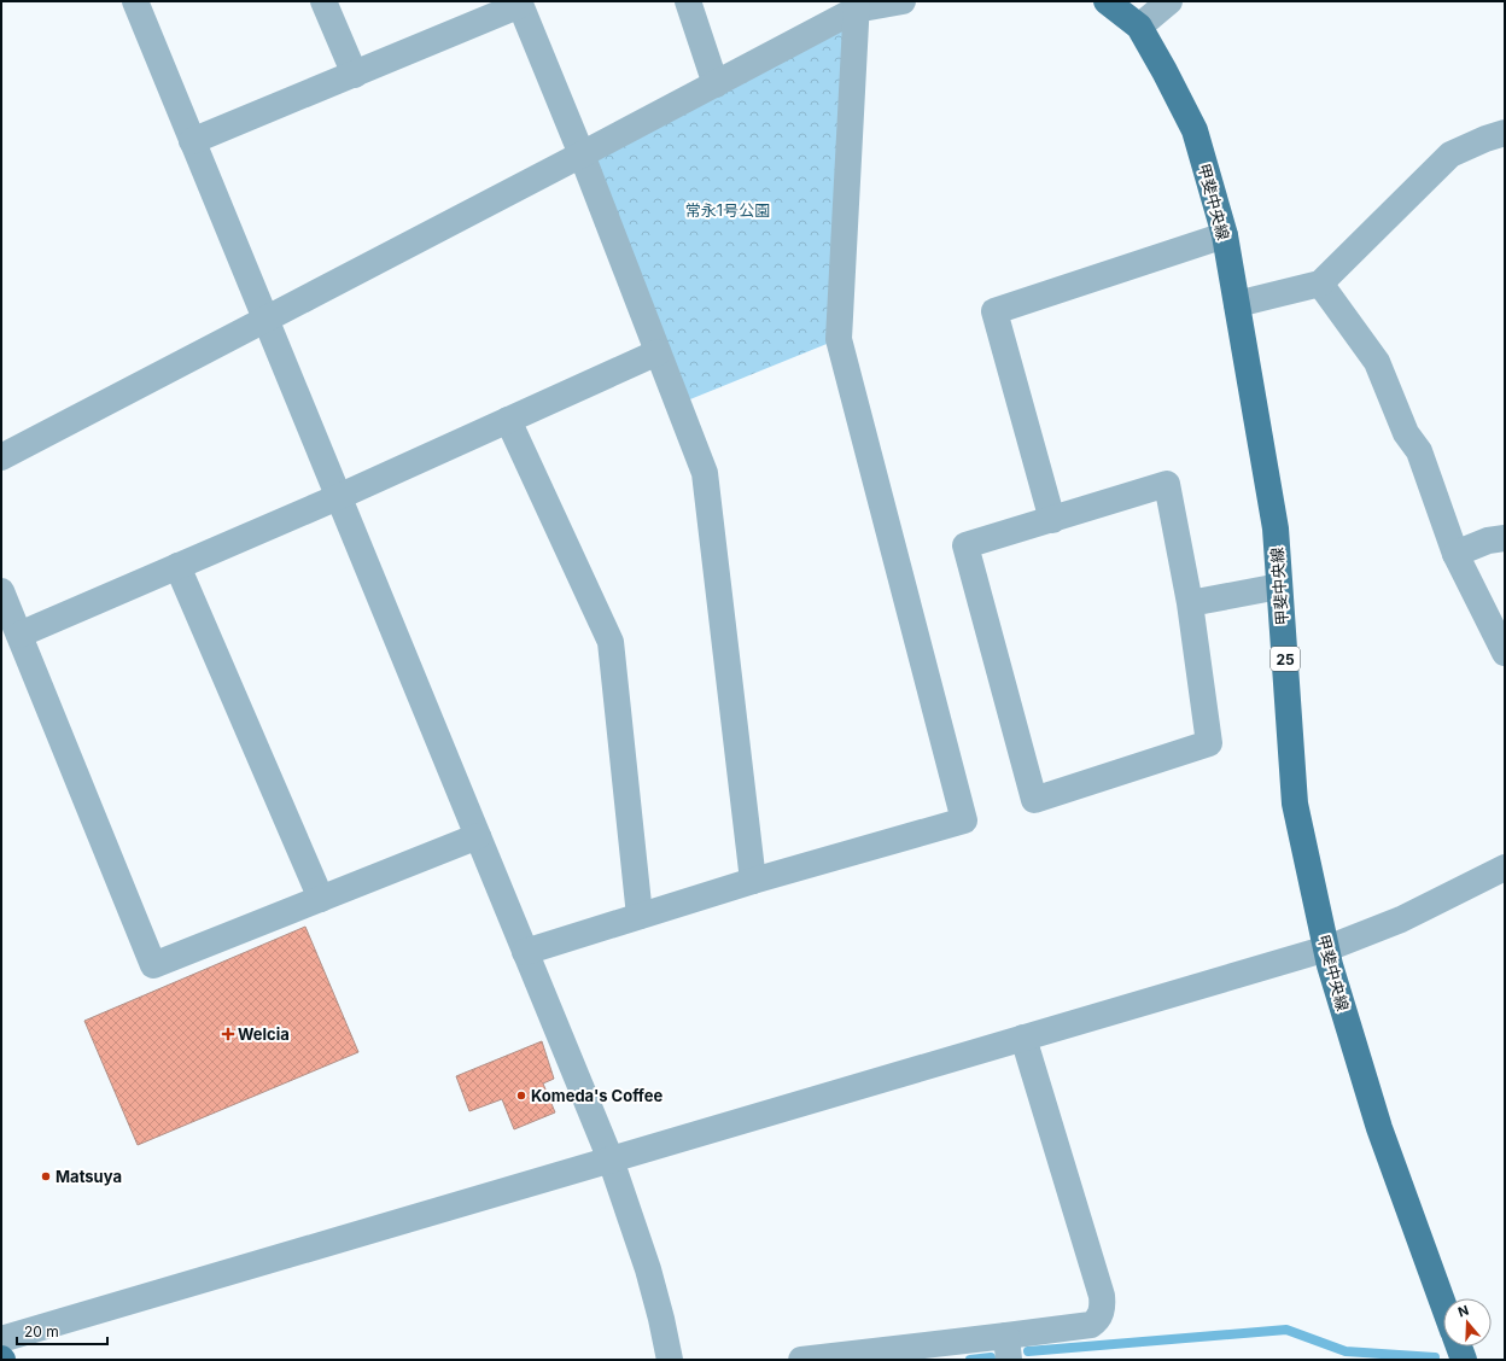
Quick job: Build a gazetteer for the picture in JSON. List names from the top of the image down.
{
  "streets": {
    "main road": ["甲斐中央線", "25"]
  },
  "parks": ["常永1号公園"],
  "places": {
    "health": ["Welcia"],
    "other": ["Komeda's Coffee", "Matsuya"]
  },
  "scale_bar": "20 m",
  "north": "top"
}
